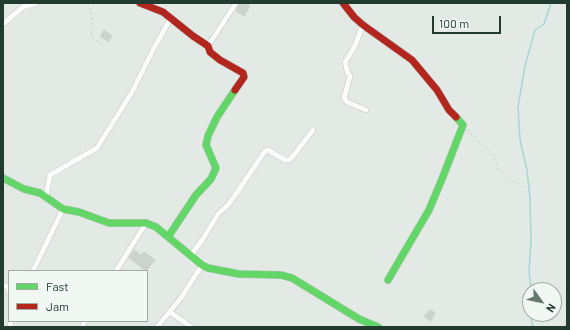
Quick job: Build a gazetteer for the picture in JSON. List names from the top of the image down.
{
  "legend": ["Fast", "Jam"],
  "scale_bar": "100 m",
  "north": "bottom right"
}
